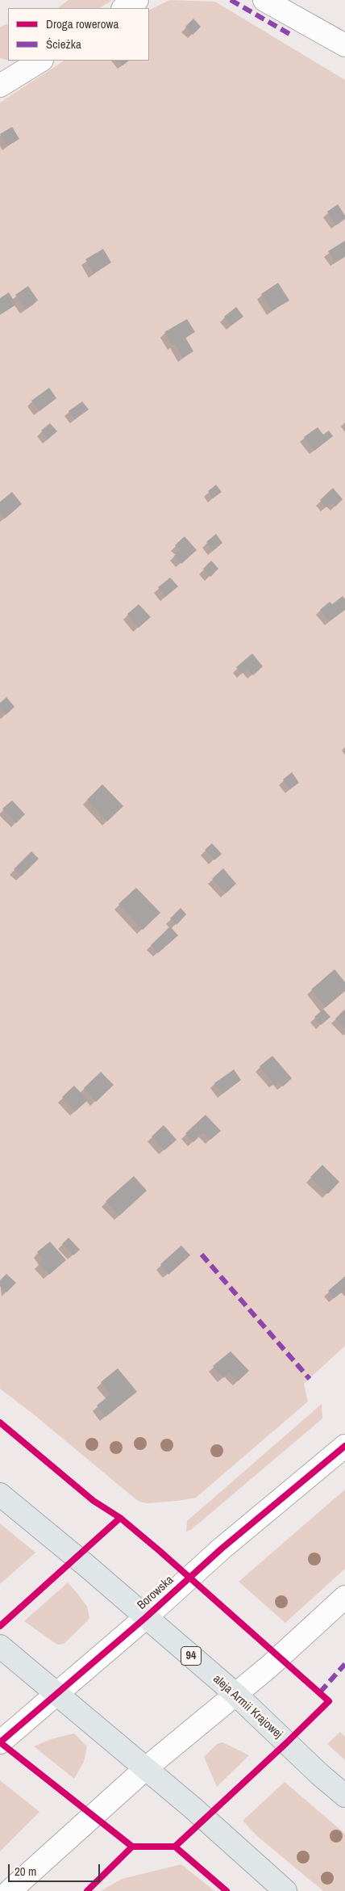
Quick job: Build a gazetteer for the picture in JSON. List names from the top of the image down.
{
  "streets": {
    "main road": ["94", "aleja Armii Krajowej"],
    "street": ["Borowska"]
  },
  "crossings": [
    ["Borowska", "aleja Armii Krajowej"]
  ],
  "legend": ["Droga rowerowa", "Ścieżka"],
  "scale_bar": "20 m"
}
